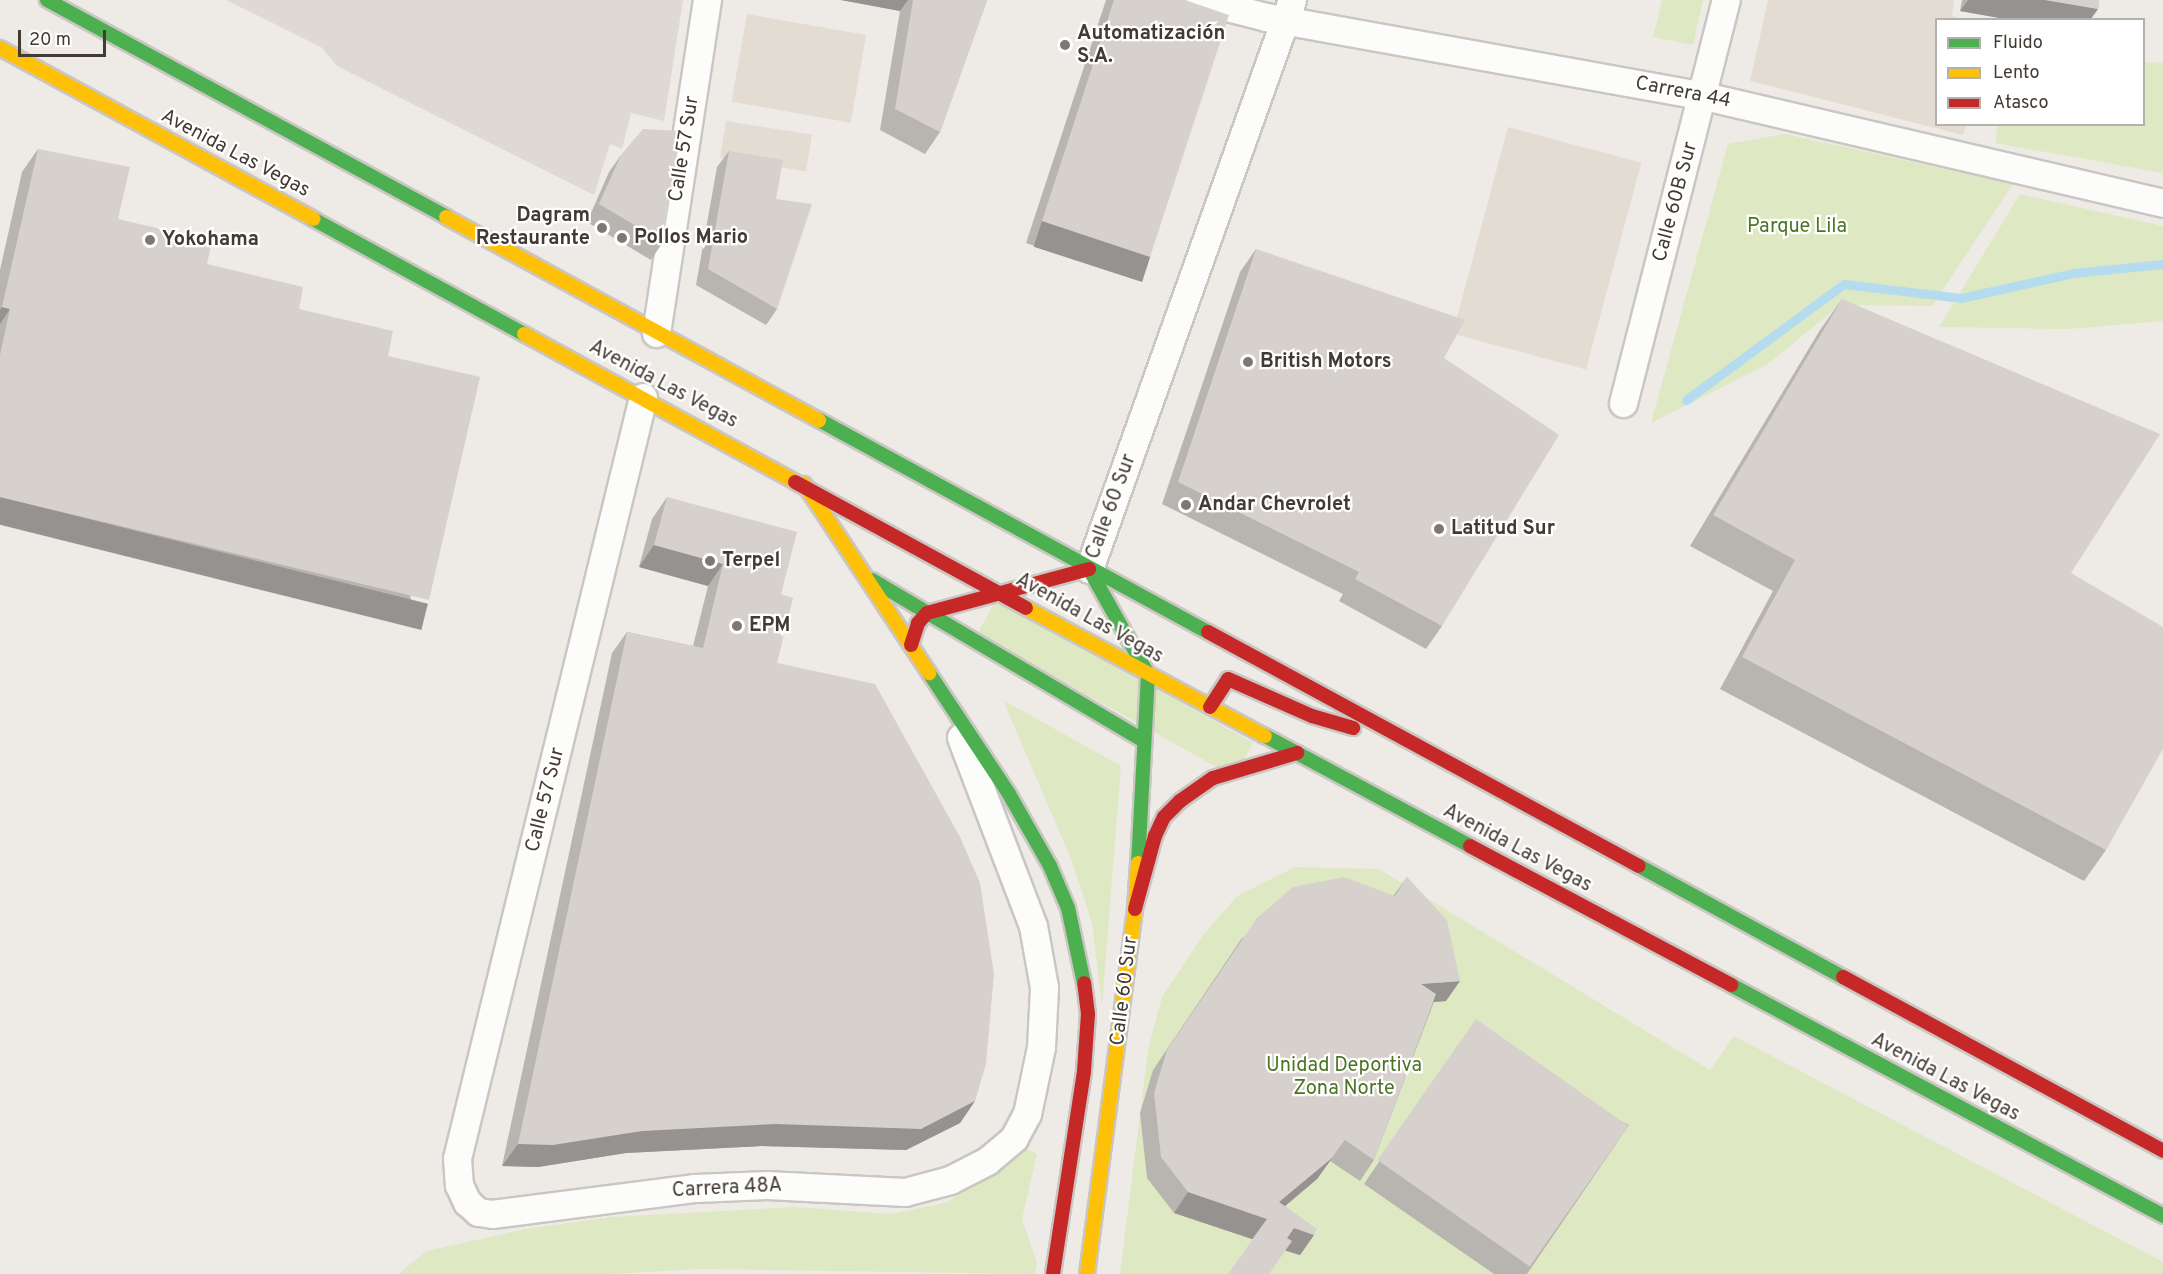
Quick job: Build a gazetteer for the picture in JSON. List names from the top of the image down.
{
  "streets": {
    "main road": ["Avenida Las Vegas", "Calle 60 Sur"],
    "street": [
      "Carrera 44",
      "Calle 57 Sur",
      "Calle 60B Sur",
      "Carrera 48A"
    ]
  },
  "crossings": [
    ["Carrera 44", "Calle 60B Sur"],
    ["Carrera 44", "Calle 60 Sur"],
    ["Calle 57 Sur", "Avenida Las Vegas"],
    ["Calle 57 Sur", "Carrera 48A"],
    ["Avenida Las Vegas", "Calle 60 Sur"],
    ["Calle 60 Sur", "Carrera 48A"]
  ],
  "parks": ["Parque Lila", "Unidad Deportiva Zona Norte"],
  "places": [
    "Automatización S.A.",
    "Dagram Restaurante",
    "Pollos Mario",
    "Yokohama",
    "British Motors",
    "Andar Chevrolet",
    "Latitud Sur",
    "Terpel",
    "EPM"
  ],
  "legend": ["Fluido", "Lento", "Atasco"],
  "scale_bar": "20 m"
}
